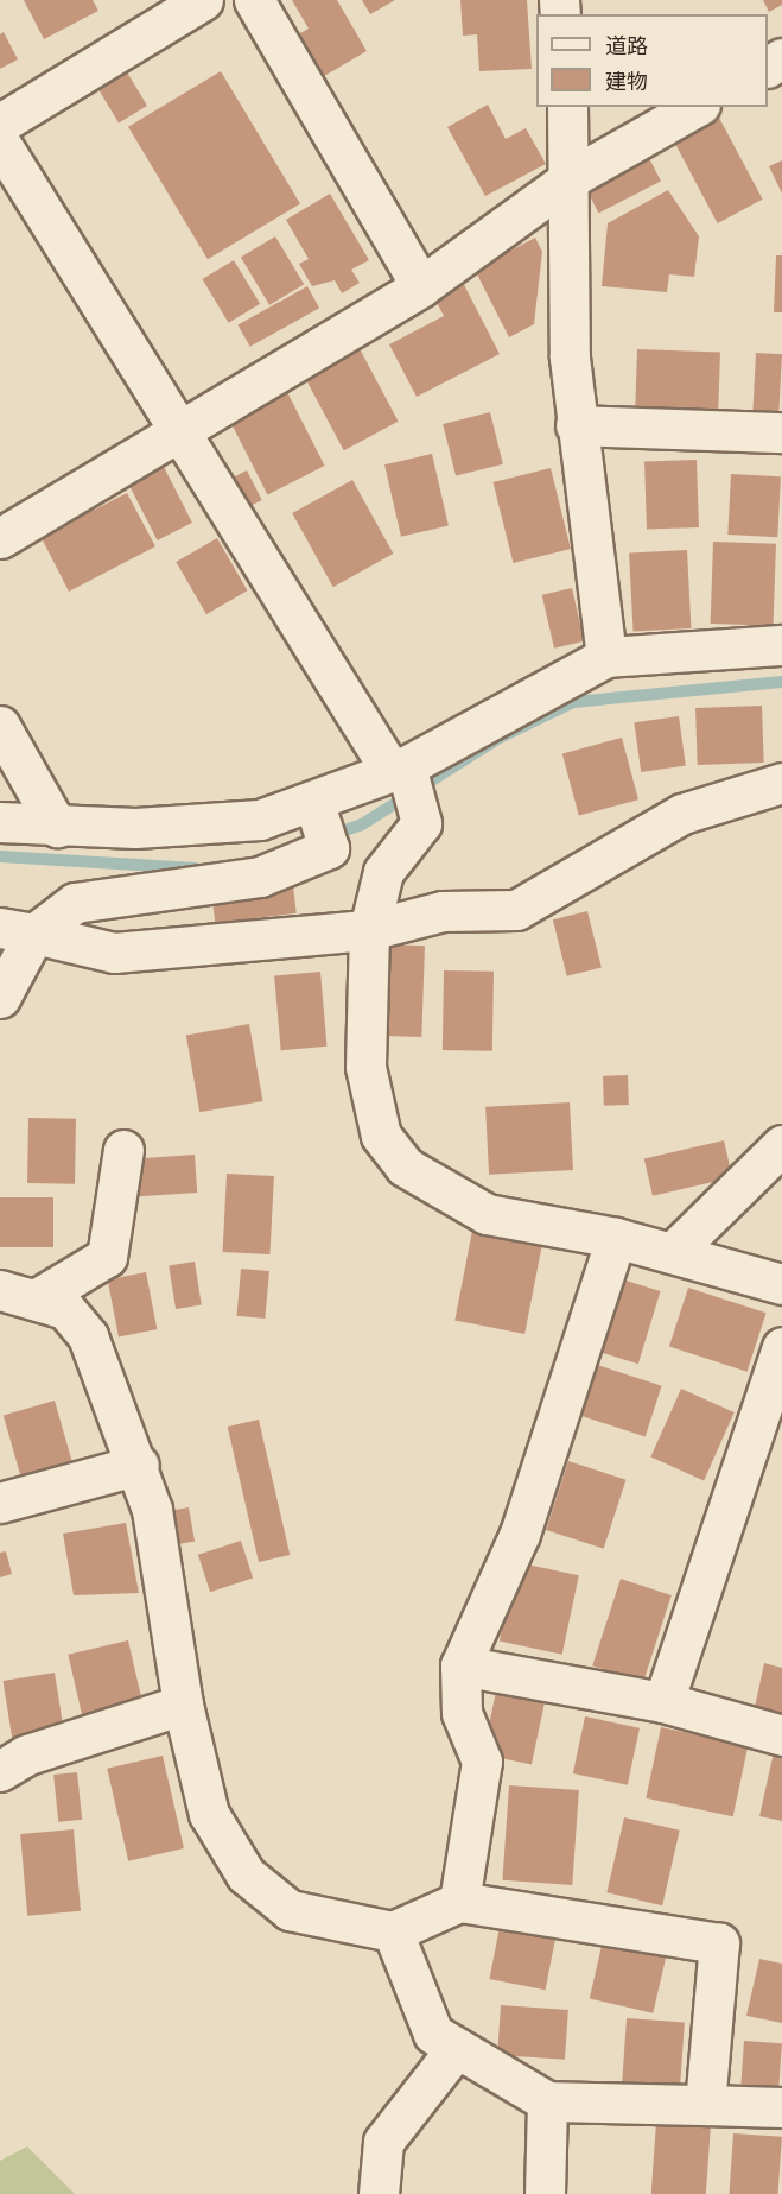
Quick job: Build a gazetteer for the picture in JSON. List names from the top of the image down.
{
  "legend": ["道路", "建物"]
}
